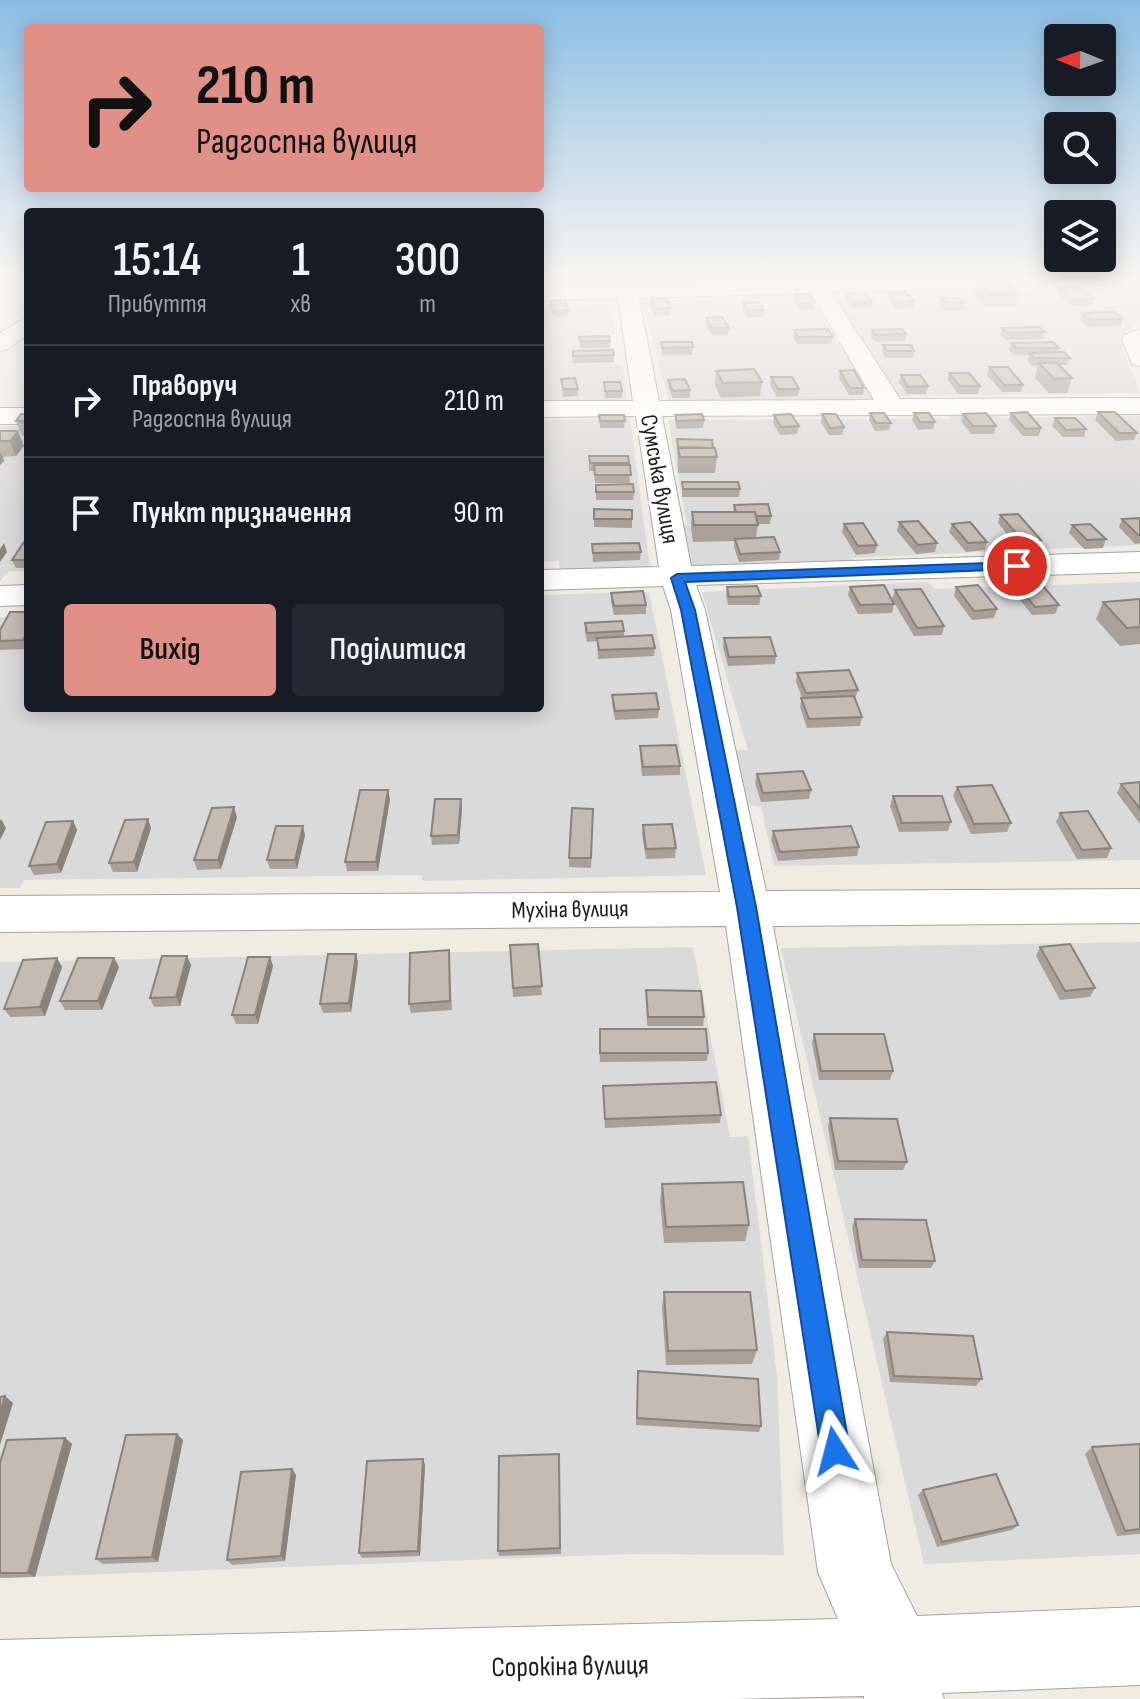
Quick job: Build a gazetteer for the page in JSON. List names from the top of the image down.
{
  "streets": {
    "street": ["Сумська вулиця", "Мухіна вулиця", "Сорокіна вулиця"]
  },
  "crossings": [
    ["Сумська вулиця", "Мухіна вулиця"],
    ["Сумська вулиця", "Сорокіна вулиця"]
  ],
  "north": "left",
  "page": {
    "turn": ["210 m", "Радгоспна вулиця"],
    "eta": [
      "15:14",
      "Прибуття",
      "1",
      "хв",
      "300",
      "m"
    ],
    "list": [
      {
        "name": "Праворуч",
        "note": "Радгоспна вулиця",
        "value": "210 m"
      },
      {
        "name": "Пункт призначення",
        "value": "90 m"
      }
    ],
    "buttons": ["Вихід", "Поділитися"]
  }
}
